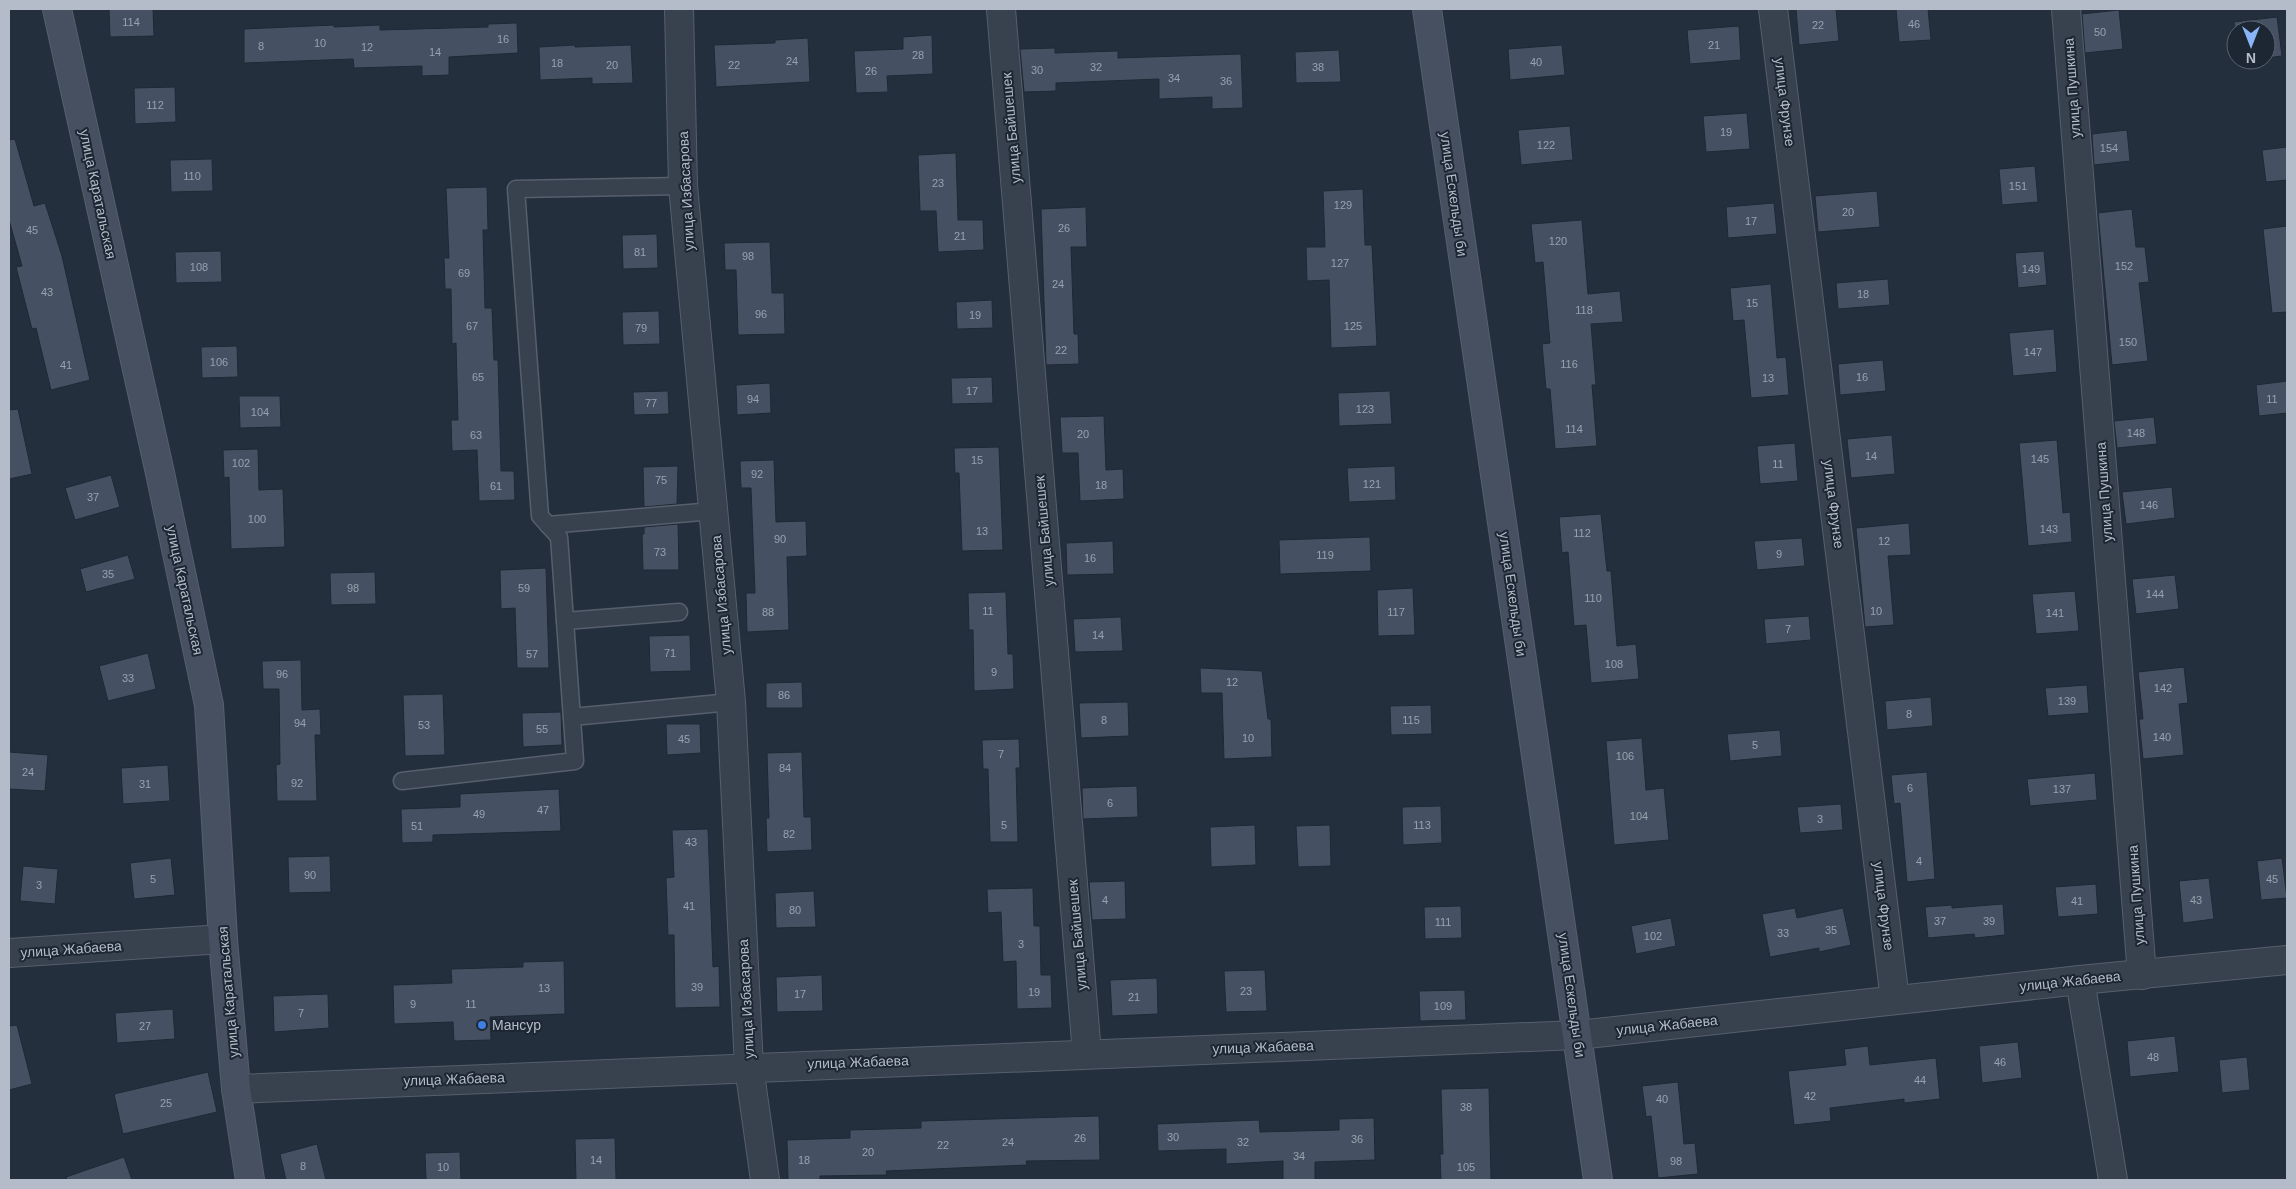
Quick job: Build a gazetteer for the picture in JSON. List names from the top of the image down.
{
  "streets": {
    "street": [
      "улица Пушкина",
      "улица Фрунзе",
      "улица Байшешек",
      "улица Избасарова",
      "улица Каратальская",
      "улица Ескельды би",
      "улица Жабаева"
    ]
  },
  "crossings": [
    ["улица Пушкина", "улица Жабаева"],
    ["улица Фрунзе", "улица Жабаева"],
    ["улица Байшешек", "улица Жабаева"],
    ["улица Избасарова", "улица Жабаева"],
    ["улица Каратальская", "улица Жабаева"],
    ["улица Ескельды би", "улица Жабаева"]
  ],
  "places": ["Мансур"],
  "house_numbers": [
    "114",
    "46",
    "22",
    "50",
    "16",
    "10",
    "21",
    "8",
    "12",
    "14",
    "28",
    "24",
    "40",
    "18",
    "20",
    "22",
    "32",
    "38",
    "30",
    "26",
    "34",
    "36",
    "112",
    "19",
    "122",
    "154",
    "110",
    "23",
    "151",
    "129",
    "20",
    "17",
    "26",
    "45",
    "21",
    "120",
    "81",
    "98",
    "127",
    "152",
    "108",
    "149",
    "69",
    "24",
    "43",
    "18",
    "15",
    "118",
    "96",
    "19",
    "67",
    "125",
    "79",
    "150",
    "22",
    "147",
    "106",
    "116",
    "41",
    "65",
    "16",
    "13",
    "17",
    "94",
    "11",
    "77",
    "123",
    "104",
    "114",
    "148",
    "20",
    "63",
    "14",
    "145",
    "15",
    "102",
    "11",
    "92",
    "75",
    "121",
    "18",
    "61",
    "37",
    "146",
    "100",
    "143",
    "13",
    "112",
    "90",
    "12",
    "73",
    "9",
    "119",
    "16",
    "35",
    "98",
    "59",
    "144",
    "110",
    "11",
    "10",
    "88",
    "117",
    "141",
    "7",
    "14",
    "71",
    "57",
    "108",
    "9",
    "96",
    "33",
    "12",
    "142",
    "86",
    "139",
    "8",
    "8",
    "115",
    "94",
    "53",
    "55",
    "140",
    "10",
    "45",
    "5",
    "7",
    "106",
    "84",
    "24",
    "92",
    "31",
    "6",
    "137",
    "6",
    "47",
    "49",
    "104",
    "3",
    "5",
    "113",
    "51",
    "82",
    "43",
    "4",
    "90",
    "5",
    "45",
    "3",
    "4",
    "43",
    "41",
    "41",
    "80",
    "37",
    "39",
    "111",
    "35",
    "33",
    "102",
    "3",
    "39",
    "13",
    "23",
    "19",
    "17",
    "21",
    "9",
    "11",
    "109",
    "7",
    "27",
    "48",
    "46",
    "44",
    "42",
    "40",
    "25",
    "38",
    "30",
    "26",
    "36",
    "24",
    "32",
    "22",
    "20",
    "34",
    "14",
    "18",
    "98",
    "8",
    "10",
    "105"
  ],
  "north": "bottom"
}
